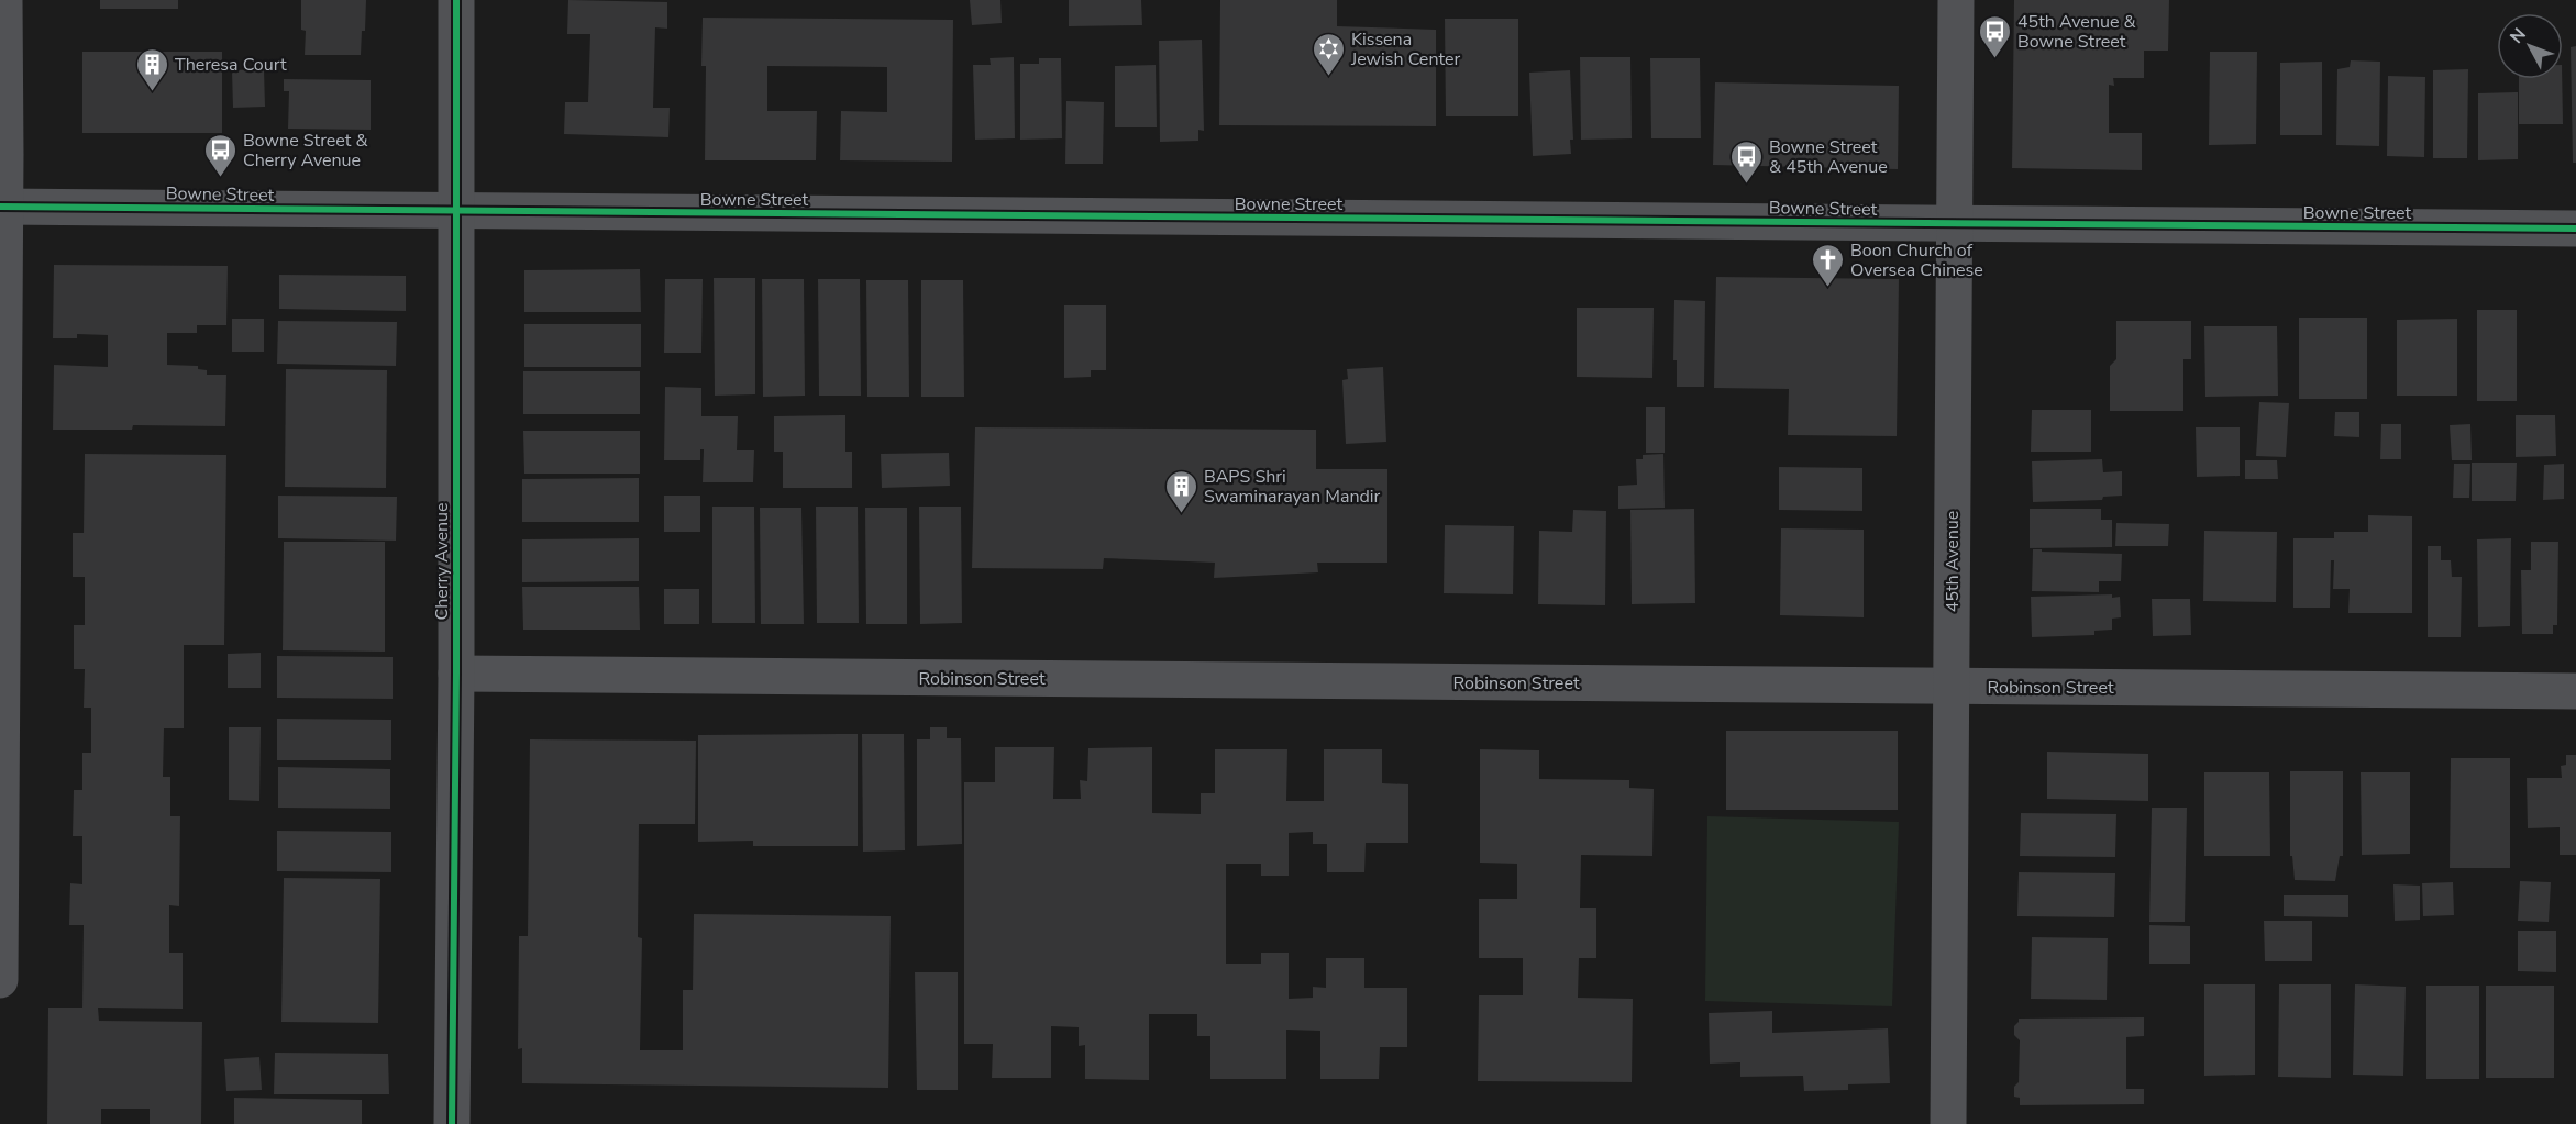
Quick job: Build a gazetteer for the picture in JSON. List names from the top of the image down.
{
  "streets": {
    "street": [
      "Bowne Street",
      "Cherry Avenue",
      "45th Avenue",
      "Robinson Street"
    ]
  },
  "crossings": [
    ["Bowne Street", "Cherry Avenue"],
    ["Bowne Street", "45th Avenue"],
    ["Cherry Avenue", "Robinson Street"],
    ["45th Avenue", "Robinson Street"]
  ],
  "places": {
    "bus stop": ["45th Avenue & Bowne Street", "Bowne Street & Cherry Avenue", "Bowne Street & 45th Avenue"],
    "synagogue": ["Kissena Jewish Center"],
    "building": ["Theresa Court", "BAPS Shri Swaminarayan Mandir"],
    "church": ["Boon Church of Oversea Chinese"]
  },
  "north": "top left"
}
